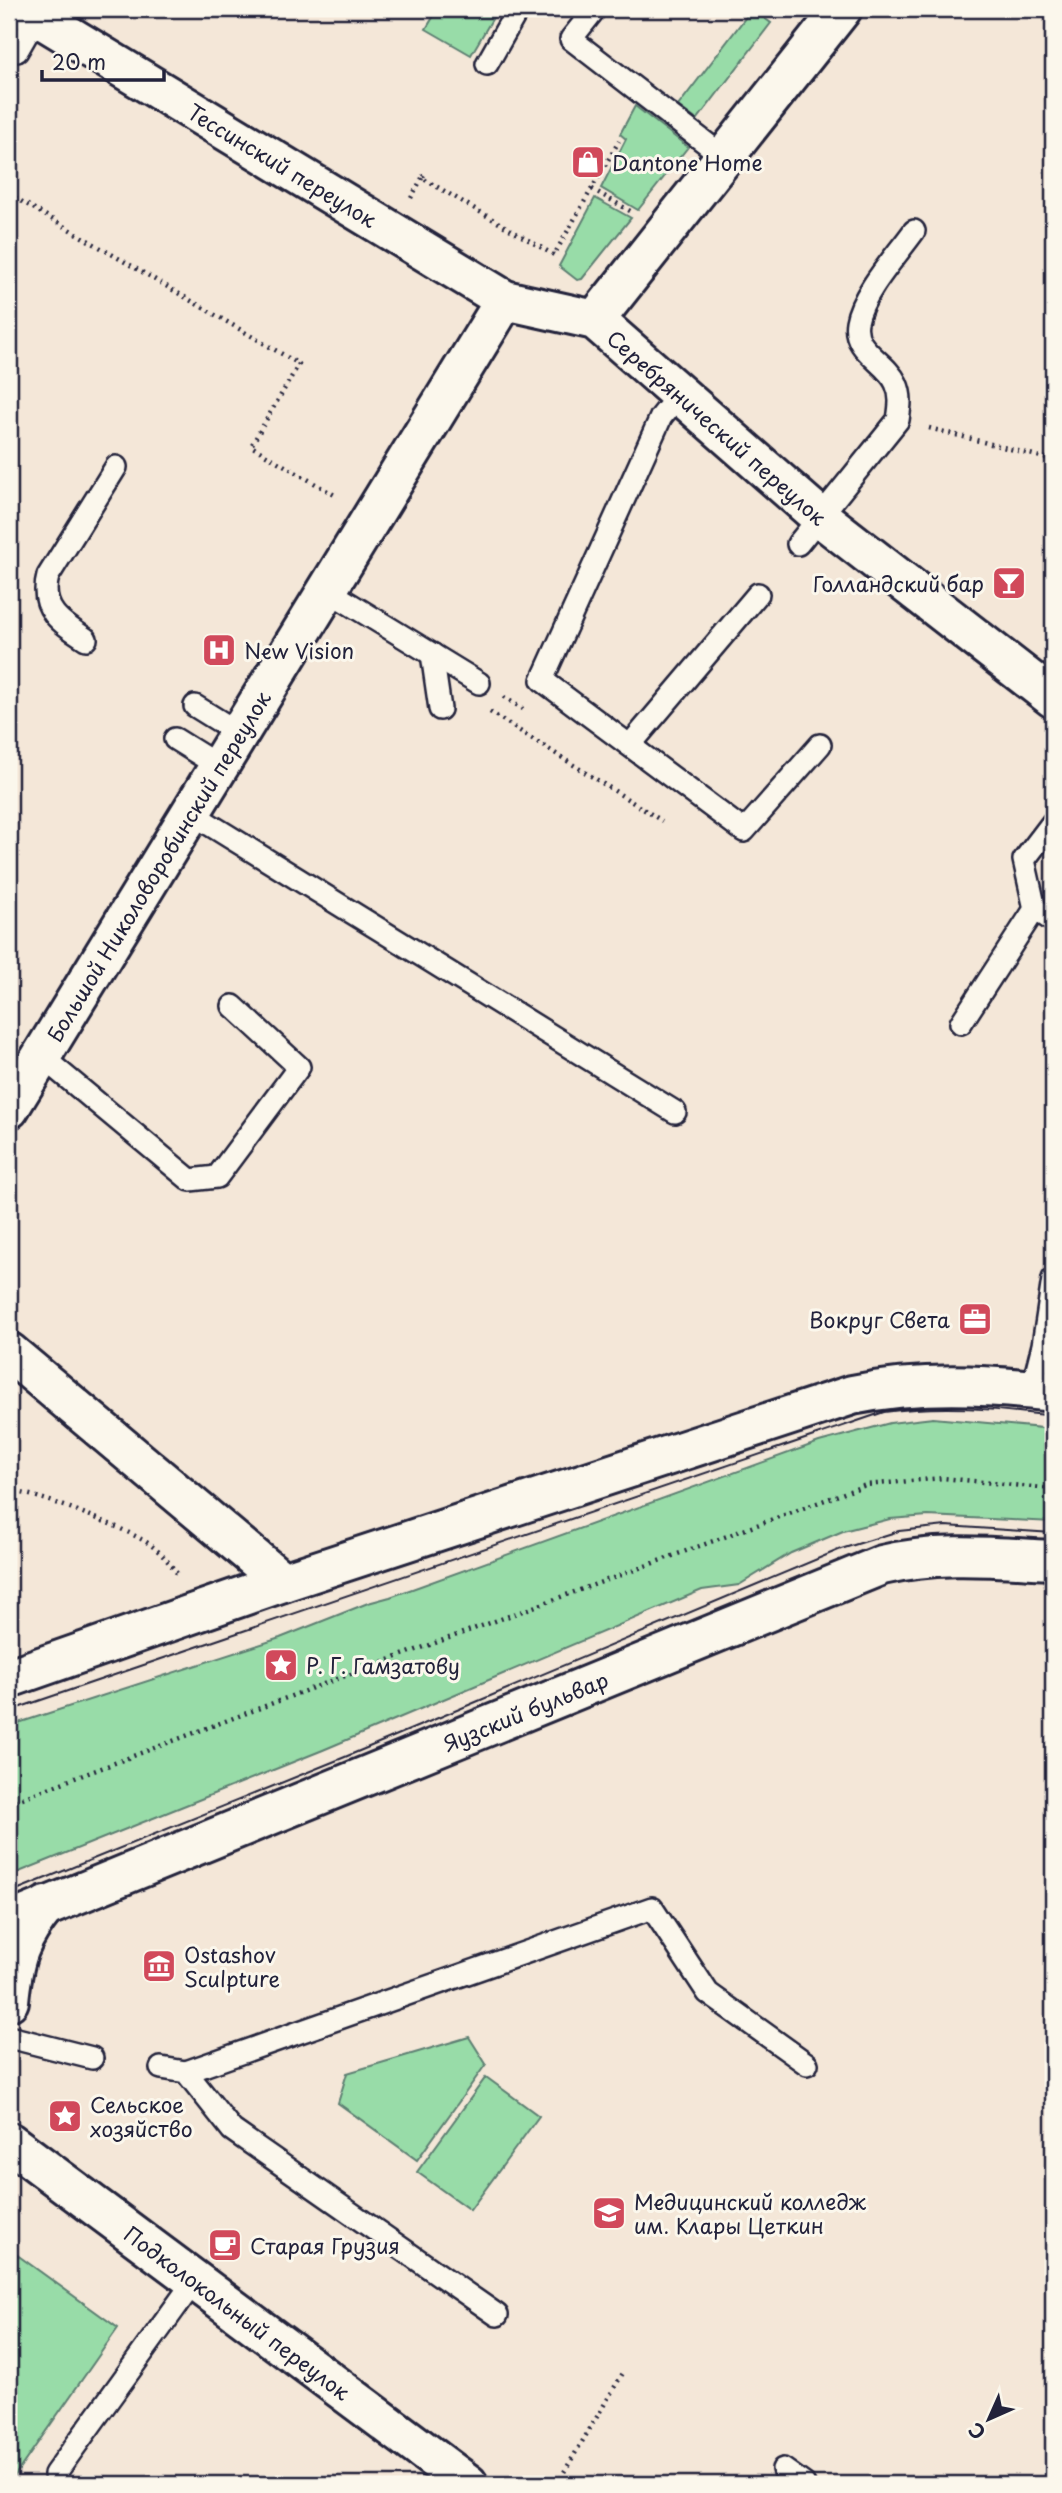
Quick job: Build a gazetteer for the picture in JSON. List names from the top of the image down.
{
  "streets": {
    "street": [
      "Тессинский переулок",
      "Серебрянический переулок",
      "Большой Николоворобинский переулок",
      "Яузский бульвар",
      "Подколокольный переулок"
    ]
  },
  "crossings": [
    ["Тессинский переулок", "Серебрянический переулок"],
    ["Тессинский переулок", "Большой Николоворобинский переулок"]
  ],
  "places": {
    "shop": ["Dantone Home"],
    "bar": ["Голландский бар"],
    "hospital": ["New Vision"],
    "office": ["Вокруг Света"],
    "place": ["Р. Г. Гамзатову", "Сельское хозяйство"],
    "museum": ["Ostashov Sculpture"],
    "school or university": ["Медицинский колледж им. Клары Цеткин"],
    "cafe": ["Старая Грузия"]
  },
  "scale_bar": "20 m",
  "north": "bottom left"
}
